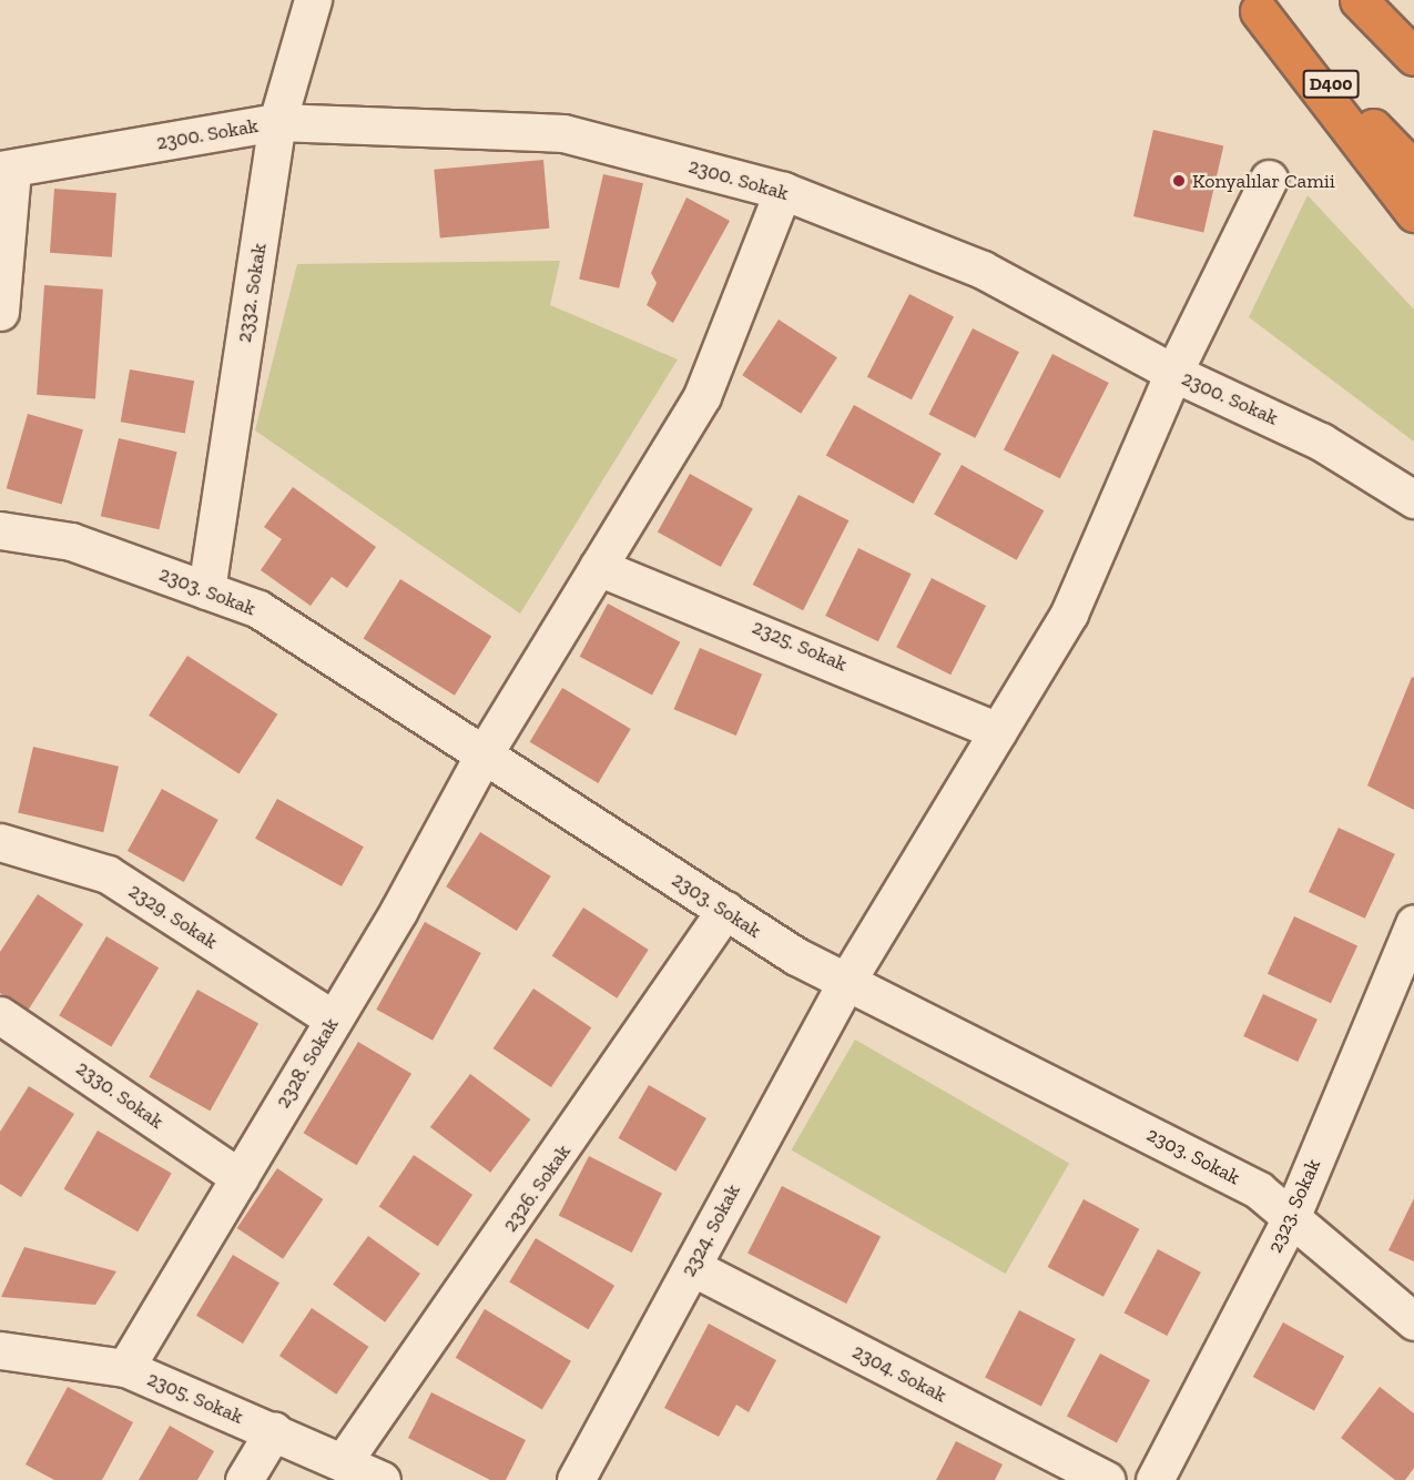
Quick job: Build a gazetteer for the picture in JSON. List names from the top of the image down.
{
  "streets": {
    "highway": ["D400"],
    "street": [
      "2300. Sokak",
      "2332. Sokak",
      "2303. Sokak",
      "2325. Sokak",
      "2329. Sokak",
      "2328. Sokak",
      "2330. Sokak",
      "2326. Sokak",
      "2323. Sokak",
      "2324. Sokak",
      "2304. Sokak",
      "2305. Sokak"
    ]
  },
  "crossings": [
    ["2300. Sokak", "2332. Sokak"],
    ["2300. Sokak", "2328. Sokak"],
    ["2300. Sokak", "2324. Sokak"],
    ["2332. Sokak", "2303. Sokak"],
    ["2303. Sokak", "2328. Sokak"],
    ["2303. Sokak", "2326. Sokak"],
    ["2303. Sokak", "2323. Sokak"],
    ["2303. Sokak", "2324. Sokak"],
    ["2325. Sokak", "2328. Sokak"],
    ["2325. Sokak", "2324. Sokak"],
    ["2329. Sokak", "2328. Sokak"],
    ["2328. Sokak", "2330. Sokak"],
    ["2328. Sokak", "2305. Sokak"],
    ["2326. Sokak", "2305. Sokak"],
    ["2324. Sokak", "2304. Sokak"]
  ],
  "places": ["Konyalılar Camii"]
}
